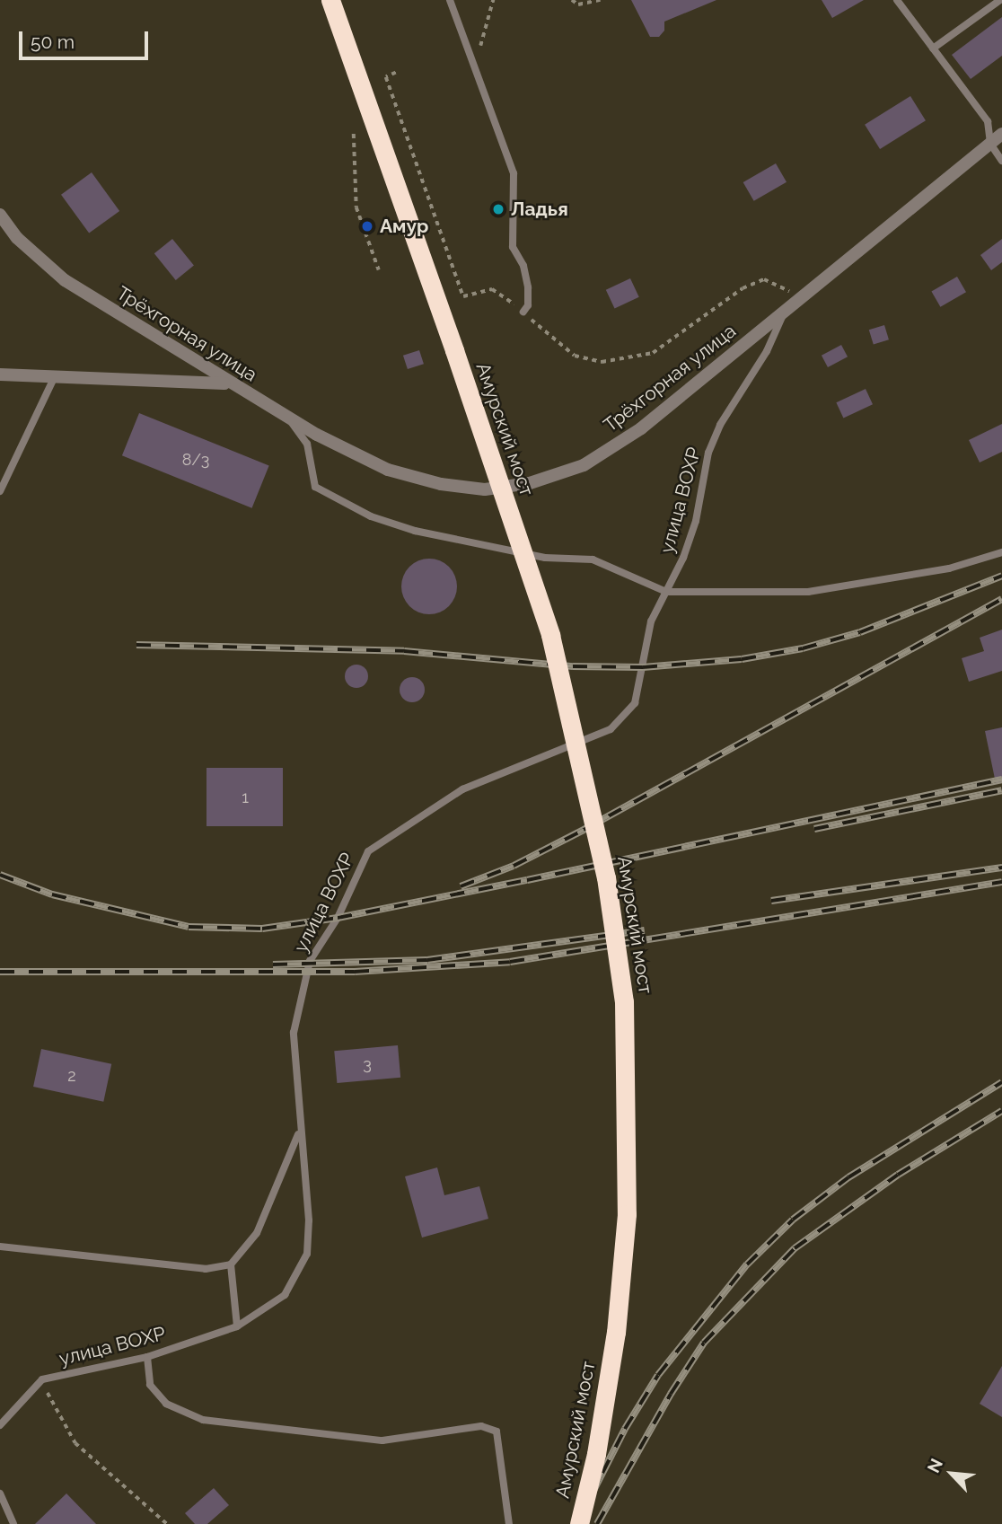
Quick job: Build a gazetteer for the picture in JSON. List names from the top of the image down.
{
  "streets": {
    "highway": ["Амурский мост"],
    "street": ["Трёхгорная улица"],
    "lane": ["улица ВОХР"]
  },
  "crossings": [
    ["Трёхгорная улица", "улица ВОХР"]
  ],
  "places": ["Ладья", "Амур"],
  "house_numbers": [
    "8/3",
    "1",
    "3",
    "2"
  ],
  "scale_bar": "50 m",
  "north": "top left"
}
